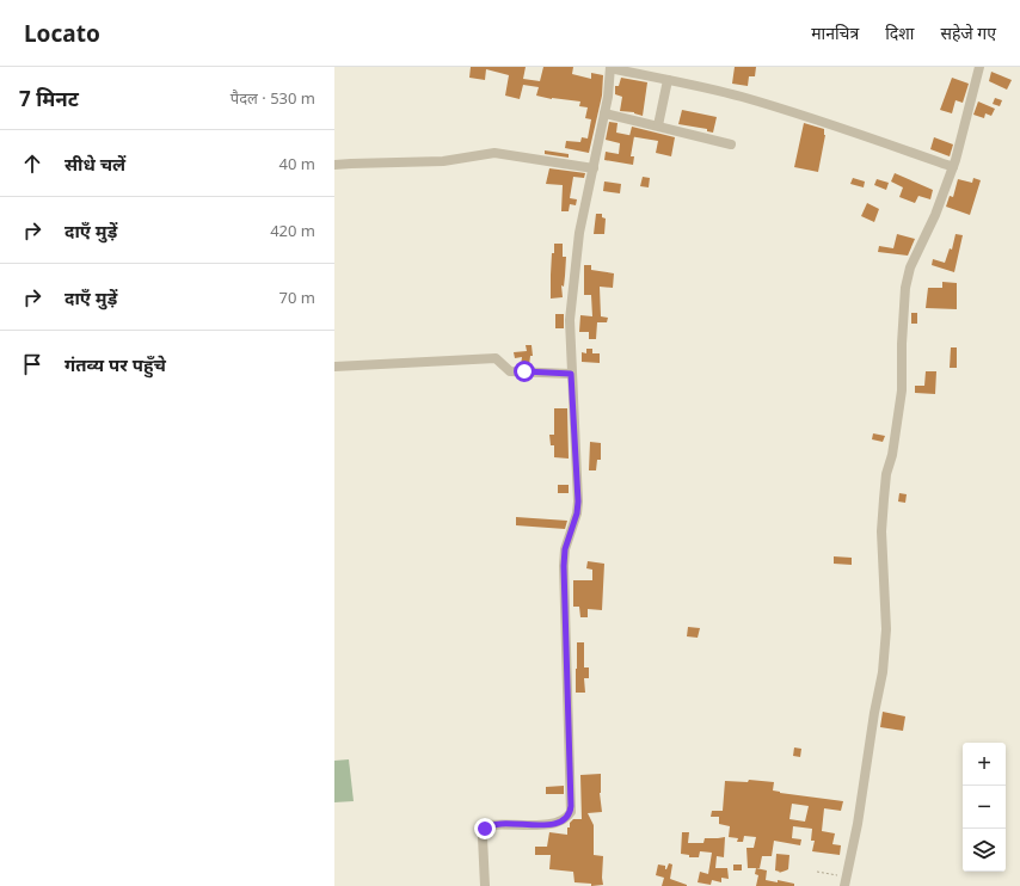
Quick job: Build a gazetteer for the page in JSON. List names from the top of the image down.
{
  "page": {
    "header": "Locato",
    "nav": ["मानचित्र", "दिशा", "सहेजे गए"],
    "heading": ["7 मिनट", "पैदल · 530 m"],
    "list": [
      ["सीधे चलें", "40 m"],
      ["दाएँ मुड़ें", "420 m"],
      ["दाएँ मुड़ें", "70 m"],
      "गंतव्य पर पहुँचे"
    ],
    "map_buttons": ["+", "−"]
  }
}
